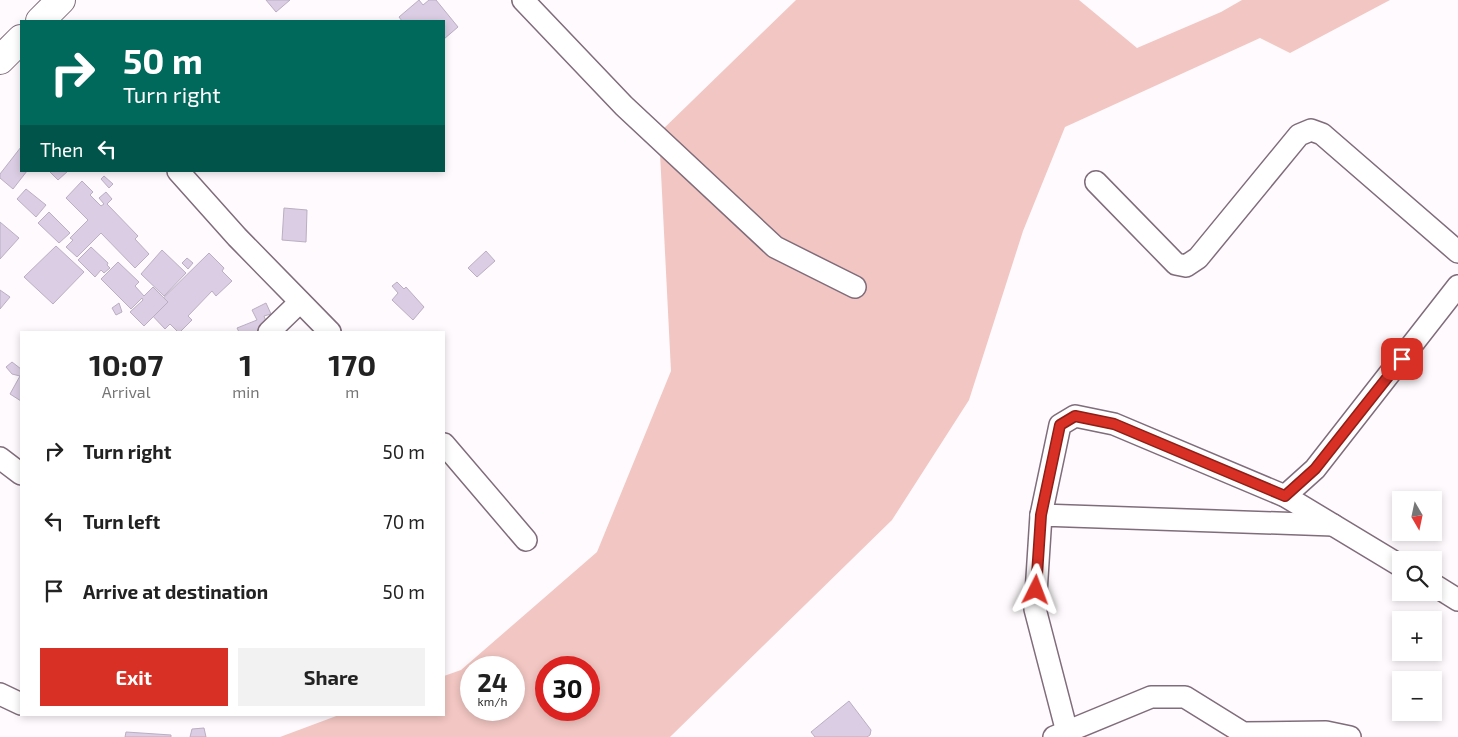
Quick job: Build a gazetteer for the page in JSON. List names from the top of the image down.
{
  "north": "bottom",
  "page": {
    "turn": ["50 m", "Turn right"],
    "then": "Then",
    "eta": [
      "10:07",
      "Arrival",
      "1",
      "min",
      "170",
      "m"
    ],
    "list": [
      {
        "name": "Turn right",
        "value": "50 m"
      },
      {
        "name": "Turn left",
        "value": "70 m"
      },
      {
        "name": "Arrive at destination",
        "value": "50 m"
      }
    ],
    "map_buttons": ["+", "−"],
    "buttons": ["Exit", "Share"],
    "speed": "24 km/h",
    "limit": "30"
  }
}
